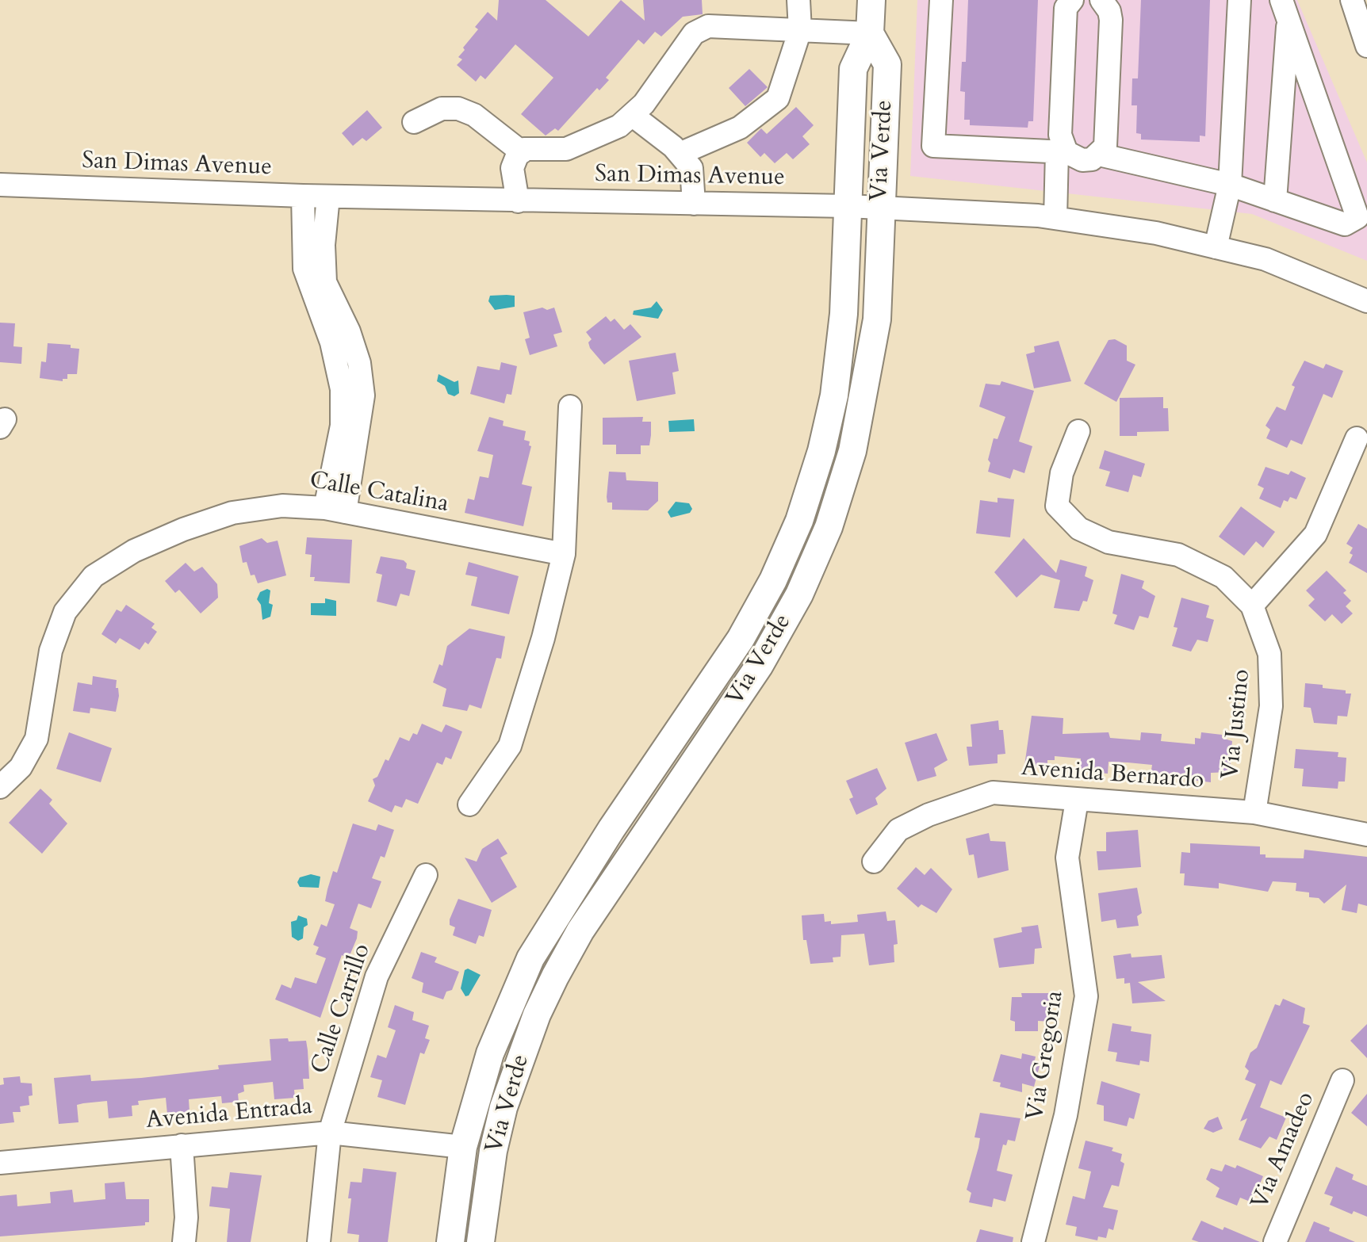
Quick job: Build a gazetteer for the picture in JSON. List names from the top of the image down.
{
  "streets": {
    "main road": ["Via Verde"],
    "street": [
      "San Dimas Avenue",
      "Calle Catalina",
      "Via Justino",
      "Avenida Bernardo",
      "Calle Carrillo",
      "Via Gregoria",
      "Avenida Entrada",
      "Via Amadeo"
    ]
  },
  "crossings": [
    ["Via Verde", "San Dimas Avenue"],
    ["Via Verde", "Avenida Entrada"],
    ["Via Justino", "Avenida Bernardo"],
    ["Avenida Bernardo", "Via Gregoria"],
    ["Calle Carrillo", "Avenida Entrada"]
  ]
}
